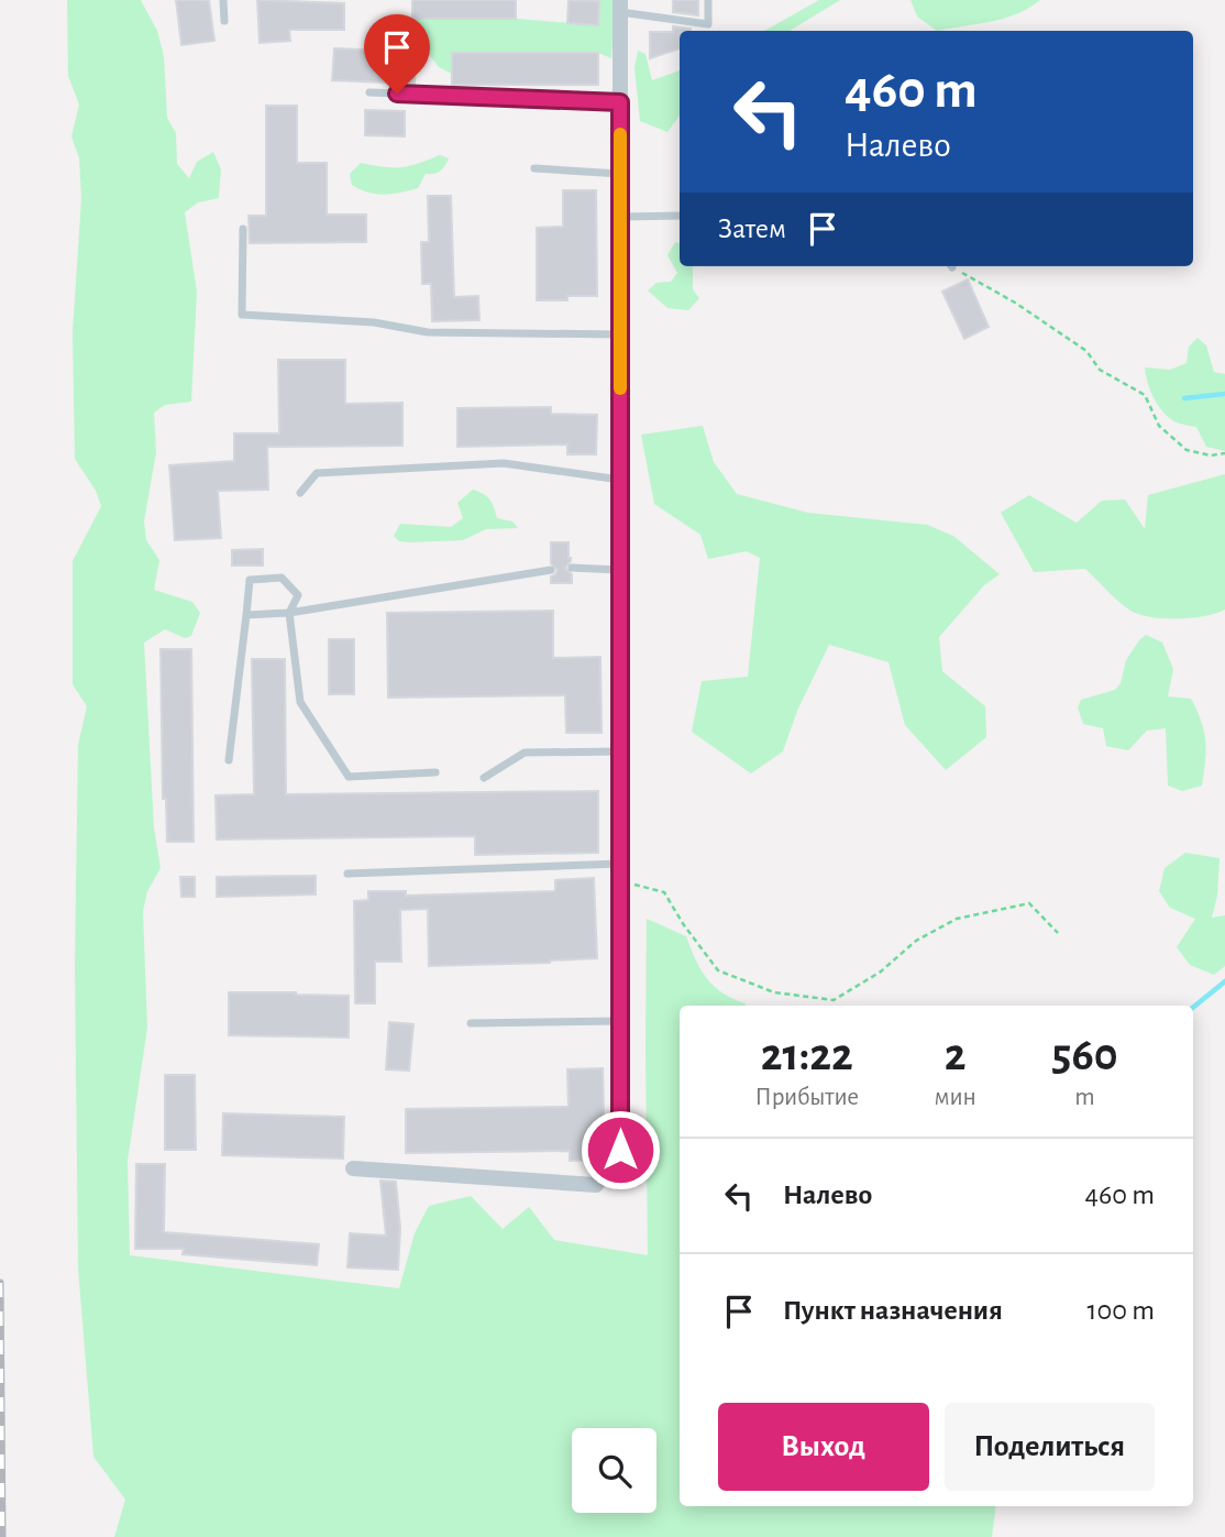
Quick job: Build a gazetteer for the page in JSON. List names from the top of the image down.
{
  "page": {
    "turn": ["460 m", "Налево"],
    "then": "Затем",
    "eta": [
      "21:22",
      "Прибытие",
      "2",
      "мин",
      "560",
      "m"
    ],
    "list": [
      {
        "name": "Налево",
        "value": "460 m"
      },
      {
        "name": "Пункт назначения",
        "value": "100 m"
      }
    ],
    "buttons": ["Выход", "Поделиться"]
  }
}
